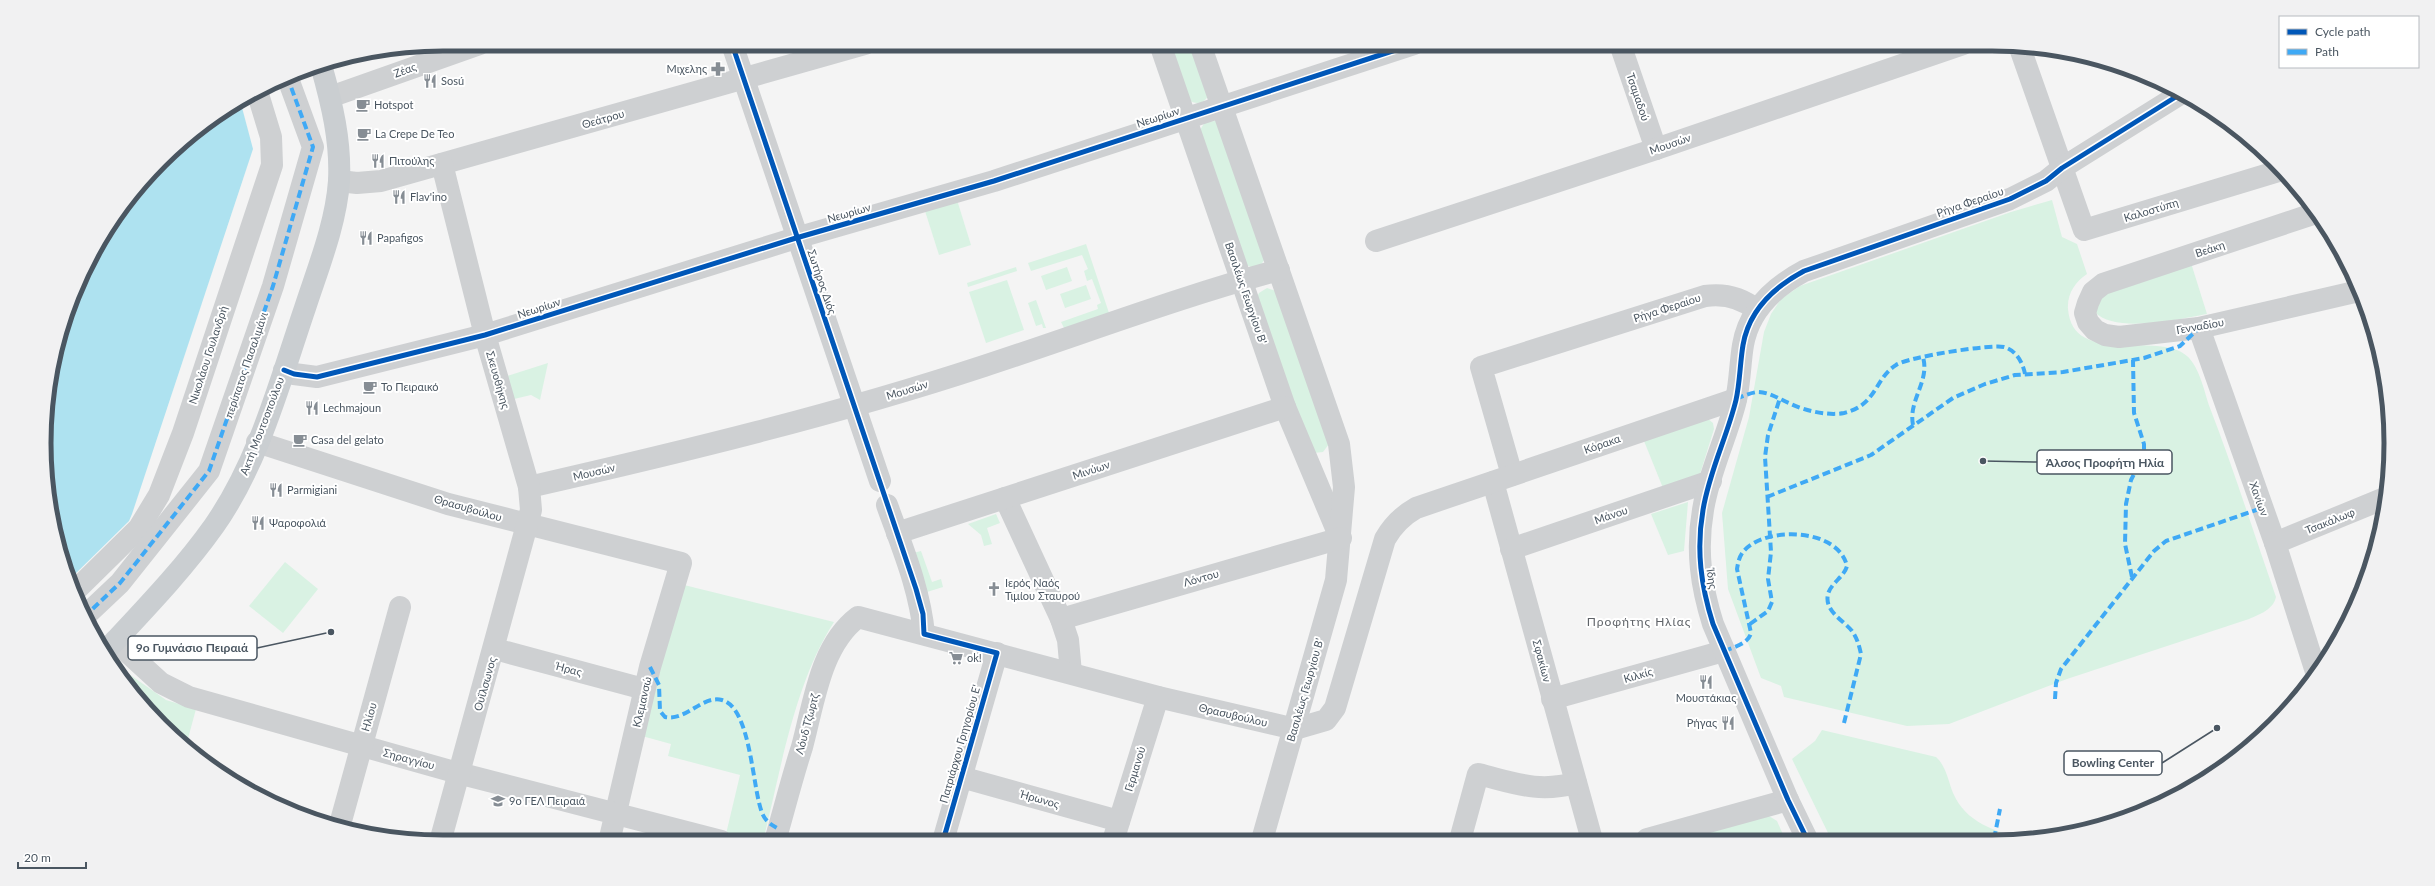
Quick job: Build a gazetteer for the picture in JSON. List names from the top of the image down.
{
  "streets": {
    "main road": ["Ακτή Μουτσοπούλου"],
    "street": [
      "Ζέας",
      "Τσαμαδού",
      "Νεωρίων",
      "Θεάτρου",
      "Μουσών",
      "Ρήγα Φεραίου",
      "Καλοστύπη",
      "Βεάκη",
      "Σωτήρος Διός",
      "Βασιλέως Γεωργίου Β'",
      "Γενναδίου",
      "Νικολάου Γουλανδρή",
      "περίπατος Πασαλιμάνι",
      "Σκευοθήκης",
      "Κόρακα",
      "Μινύων",
      "Χανίων",
      "Θρασυβούλου",
      "Μάνου",
      "Τσακάλωφ",
      "Λόντου",
      "Ίδης",
      "Σφακίων",
      "Ήρας",
      "Κιλκίς",
      "Ουΐλσωνος",
      "Κλεμανσώ",
      "Ηλίου",
      "Λόυδ Τζωρτζ",
      "Πατριάρχου Γρηγορίου Ε'",
      "Σηραγγίου",
      "Γερμανού",
      "Ήρωνος"
    ]
  },
  "crossings": [
    ["Ζέας", "Ακτή Μουτσοπούλου"],
    ["Τσαμαδού", "Μουσών"],
    ["Νεωρίων", "Σωτήρος Διός"],
    ["Νεωρίων", "Βασιλέως Γεωργίου Β'"],
    ["Νεωρίων", "Σκευοθήκης"],
    ["Νεωρίων", "Ακτή Μουτσοπούλου"],
    ["Θεάτρου", "Σωτήρος Διός"],
    ["Θεάτρου", "Σκευοθήκης"],
    ["Θεάτρου", "Ακτή Μουτσοπούλου"],
    ["Μουσών", "Σωτήρος Διός"],
    ["Μουσών", "Βασιλέως Γεωργίου Β'"],
    ["Μουσών", "Σκευοθήκης"],
    ["Ρήγα Φεραίου", "Καλοστύπη"],
    ["Ρήγα Φεραίου", "Ίδης"],
    ["Ρήγα Φεραίου", "Σφακίων"],
    ["Βεάκη", "Γενναδίου"],
    ["Βασιλέως Γεωργίου Β'", "Μινύων"],
    ["Βασιλέως Γεωργίου Β'", "Θρασυβούλου"],
    ["Βασιλέως Γεωργίου Β'", "Λόντου"],
    ["Γενναδίου", "Χανίων"],
    ["Σκευοθήκης", "Θρασυβούλου"],
    ["Σκευοθήκης", "Ουΐλσωνος"],
    ["Ακτή Μουτσοπούλου", "Θρασυβούλου"],
    ["Ακτή Μουτσοπούλου", "Σηραγγίου"],
    ["Κόρακα", "Θρασυβούλου"],
    ["Κόρακα", "Ίδης"],
    ["Κόρακα", "Σφακίων"],
    ["Χανίων", "Τσακάλωφ"],
    ["Θρασυβούλου", "Ουΐλσωνος"],
    ["Θρασυβούλου", "Κλεμανσώ"],
    ["Θρασυβούλου", "Λόυδ Τζωρτζ"],
    ["Θρασυβούλου", "Πατριάρχου Γρηγορίου Ε'"],
    ["Θρασυβούλου", "Γερμανού"],
    ["Μάνου", "Ίδης"],
    ["Μάνου", "Σφακίων"],
    ["Ίδης", "Κιλκίς"],
    ["Σφακίων", "Κιλκίς"],
    ["Ήρας", "Ουΐλσωνος"],
    ["Ήρας", "Κλεμανσώ"],
    ["Ουΐλσωνος", "Σηραγγίου"],
    ["Κλεμανσώ", "Σηραγγίου"],
    ["Ηλίου", "Σηραγγίου"],
    ["Πατριάρχου Γρηγορίου Ε'", "Ήρωνος"],
    ["Γερμανού", "Ήρωνος"]
  ],
  "districts": ["Προφήτης Ηλίας"],
  "places": {
    "pharmacy": ["Μιχελης"],
    "restaurant": [
      "Sosú",
      "Πιτούλης",
      "Flav'ino",
      "Papafigos",
      "Lechmajoun",
      "Parmigiani",
      "Ψαροφολιά",
      "Μουστάκιας",
      "Ρήγας"
    ],
    "cafe": [
      "Hotspot",
      "La Crepe De Teo",
      "Το Πειραικό",
      "Casa del gelato"
    ],
    "other": ["Άλσος Προφήτη Ηλία", "9ο Γυμνάσιο Πειραιά", "Bowling Center"],
    "church": ["Ιερός Ναός Τιμίου Σταυρού"],
    "supermarket": ["ok!"],
    "school or university": ["9ο ΓΕΛ Πειραιά"]
  },
  "legend": ["Cycle path", "Path"],
  "scale_bar": "20 m"
}
